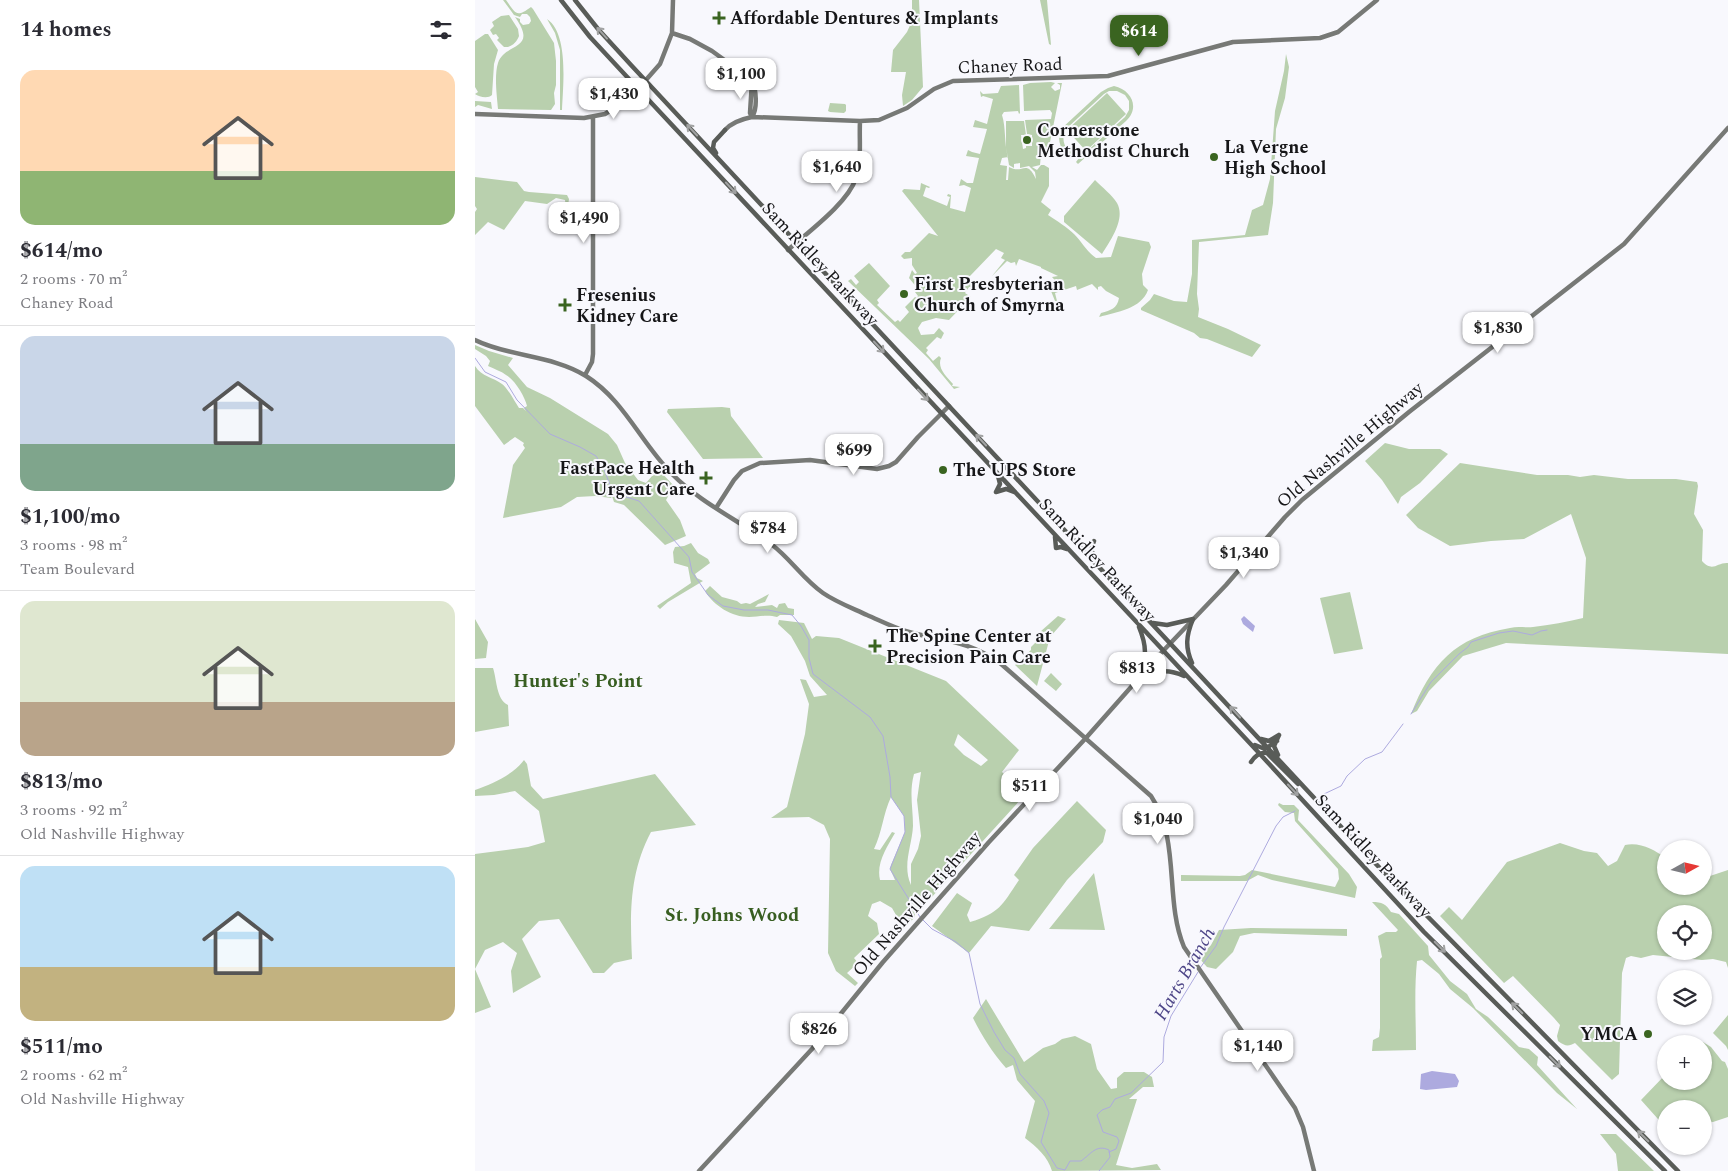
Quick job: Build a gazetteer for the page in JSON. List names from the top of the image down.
{
  "streets": {
    "main road": ["Sam Ridley Parkway"],
    "street": ["Chaney Road", "Old Nashville Highway"]
  },
  "crossings": [
    ["Sam Ridley Parkway", "Old Nashville Highway"]
  ],
  "districts": ["Hunter's Point", "St. Johns Wood"],
  "water": ["Harts Branch"],
  "places": {
    "health": [
      "Affordable Dentures & Implants",
      "Fresenius Kidney Care",
      "FastPace Health Urgent Care",
      "The Spine Center at Precision Pain Care"
    ],
    "other": [
      "Cornerstone Methodist Church",
      "La Vergne High School",
      "First Presbyterian Church of Smyrna",
      "The UPS Store",
      "YMCA"
    ]
  },
  "north": "right",
  "page": {
    "heading": "14 homes",
    "price": [
      "$614",
      "$1,100",
      "$1,430",
      "$1,640",
      "$1,490",
      "$1,830",
      "$699",
      "$784",
      "$1,340",
      "$813",
      "$511",
      "$1,040",
      "$826",
      "$1,140"
    ],
    "list": [
      {
        "name": "$614/mo",
        "note": "2 rooms · 70 m² · Chaney Road"
      },
      {
        "name": "$1,100/mo",
        "note": "3 rooms · 98 m² · Team Boulevard"
      },
      {
        "name": "$813/mo",
        "note": "3 rooms · 92 m² · Old Nashville Highway"
      },
      {
        "name": "$511/mo",
        "note": "2 rooms · 62 m² · Old Nashville Highway"
      }
    ],
    "map_buttons": ["+", "−"]
  }
}
